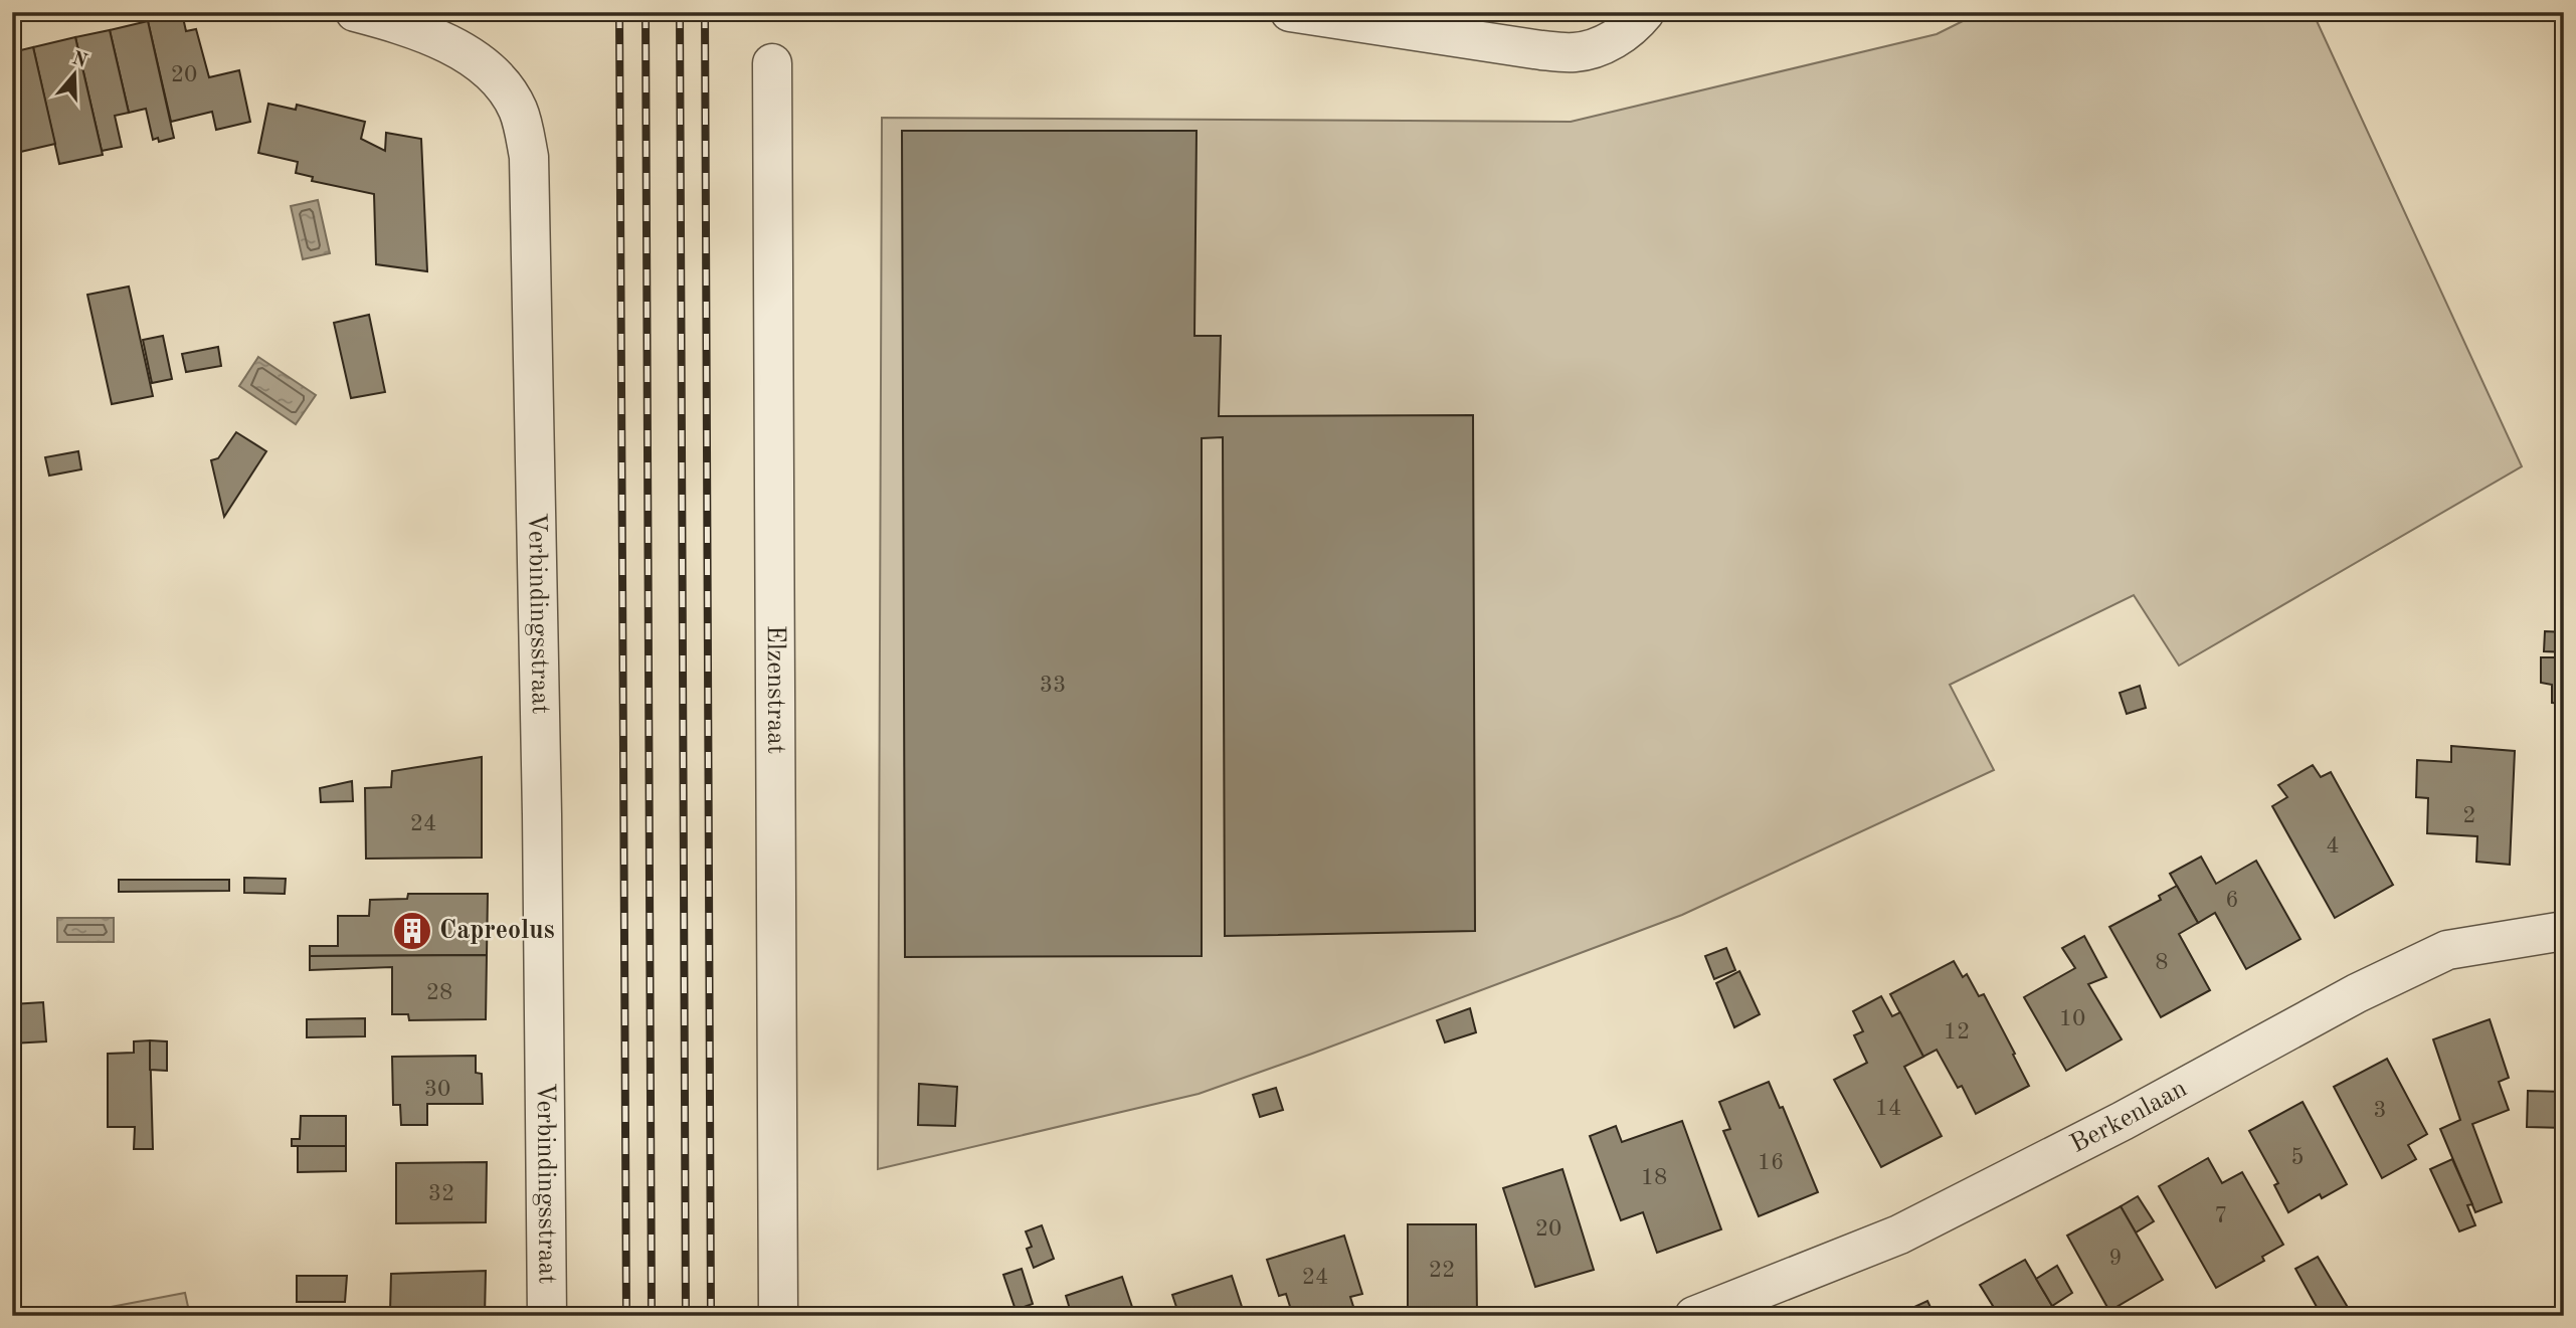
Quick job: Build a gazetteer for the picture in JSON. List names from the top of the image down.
{
  "streets": {
    "street": ["Verbindingsstraat", "Elzenstraat", "Berkenlaan"]
  },
  "places": {
    "building": ["Capreolus"]
  },
  "house_numbers": [
    "20",
    "33",
    "2",
    "24",
    "4",
    "6",
    "8",
    "28",
    "10",
    "12",
    "30",
    "14",
    "3",
    "5",
    "16",
    "18",
    "32",
    "7",
    "20",
    "9",
    "22",
    "24"
  ],
  "north": "top"
}
